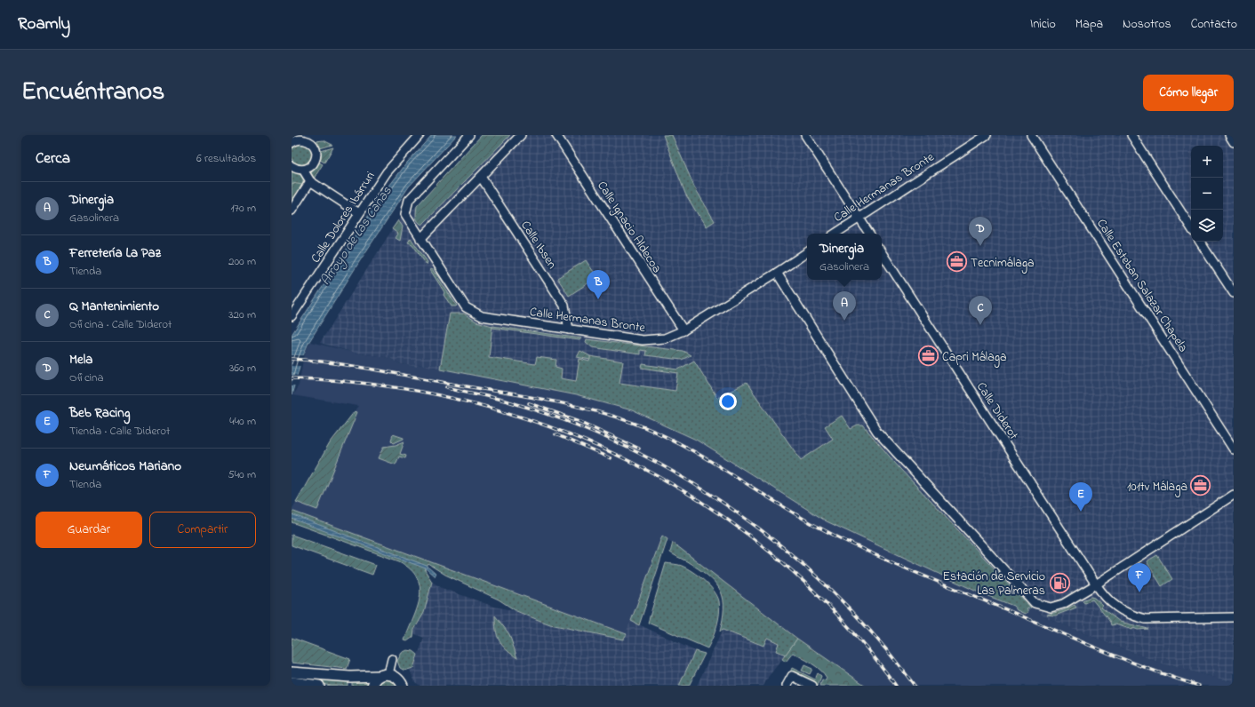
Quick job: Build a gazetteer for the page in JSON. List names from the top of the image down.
{
  "streets": {
    "street": [
      "Calle Hermanas Bronte",
      "Calle Dolores Ibárruri",
      "Calle Ignacio Aldecoa",
      "Calle Ibsen",
      "Calle Esteban Salazar Chapela",
      "Calle Diderot"
    ]
  },
  "crossings": [
    ["Calle Hermanas Bronte", "Calle Ignacio Aldecoa"],
    ["Calle Hermanas Bronte", "Calle Ibsen"]
  ],
  "water": ["Arroyo de Las Cañas"],
  "places": {
    "office": ["Tecnimálaga", "Capri Málaga", "101tv Málaga"],
    "fuel station": ["Estación de Servicio Las Palmeras"]
  },
  "page": {
    "header": "Roamly",
    "nav": [
      "Inicio",
      "Mapa",
      "Nosotros",
      "Contacto"
    ],
    "title": "Encuéntranos",
    "buttons": [
      "Cómo llegar",
      ["Guardar", "Compartir"]
    ],
    "heading": ["Cerca", "6 resultados"],
    "map_buttons": ["+", "−"],
    "list": [
      {
        "mark": "A",
        "name": "Dinergia",
        "note": "Gasolinera",
        "value": "170 m"
      },
      {
        "mark": "B",
        "name": "Ferretería La Paz",
        "note": "Tienda",
        "value": "200 m"
      },
      {
        "mark": "C",
        "name": "Q Mantenimiento",
        "note": "Oficina · Calle Diderot",
        "value": "320 m"
      },
      {
        "mark": "D",
        "name": "Mela",
        "note": "Oficina",
        "value": "360 m"
      },
      {
        "mark": "E",
        "name": "Beb Racing",
        "note": "Tienda · Calle Diderot",
        "value": "440 m"
      },
      {
        "mark": "F",
        "name": "Neumáticos Mariano",
        "note": "Tienda",
        "value": "540 m"
      }
    ],
    "pins": [
      "D",
      "B",
      "A",
      "C",
      "E",
      "F"
    ],
    "popup": ["Dinergia", "Gasolinera"]
  }
}
